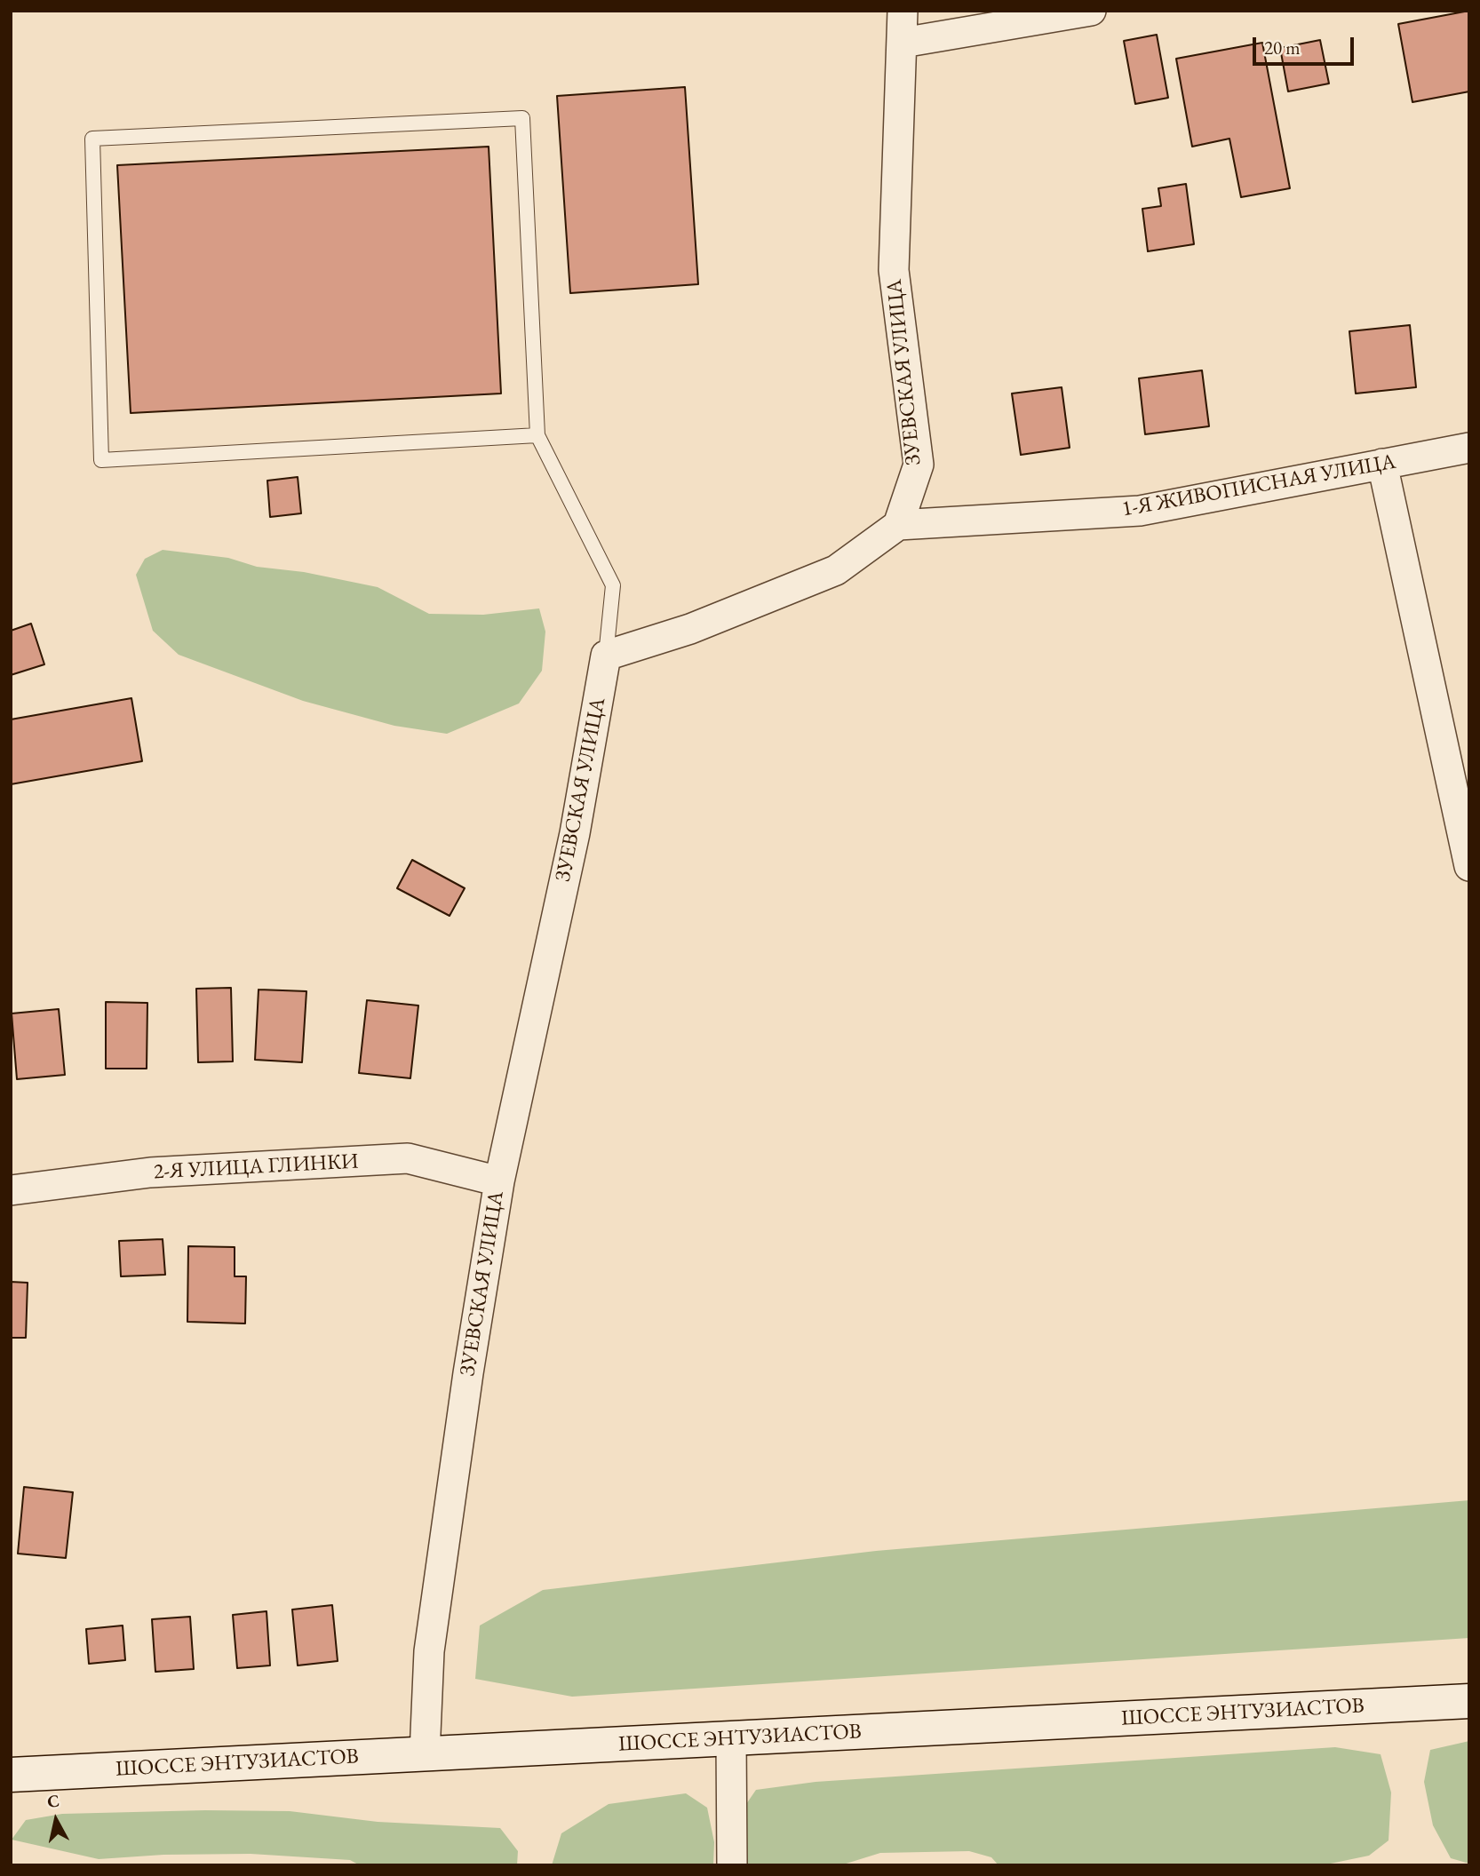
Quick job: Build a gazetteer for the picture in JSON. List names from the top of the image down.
{
  "streets": {
    "main road": ["ШОССЕ ЭНТУЗИАСТОВ"],
    "street": ["ЗУЕВСКАЯ УЛИЦА", "1-Я ЖИВОПИСНАЯ УЛИЦА", "2-Я УЛИЦА ГЛИНКИ"]
  },
  "crossings": [
    ["ЗУЕВСКАЯ УЛИЦА", "1-Я ЖИВОПИСНАЯ УЛИЦА"],
    ["ЗУЕВСКАЯ УЛИЦА", "2-Я УЛИЦА ГЛИНКИ"],
    ["ЗУЕВСКАЯ УЛИЦА", "ШОССЕ ЭНТУЗИАСТОВ"]
  ],
  "scale_bar": "20 m",
  "north": "top"
}
